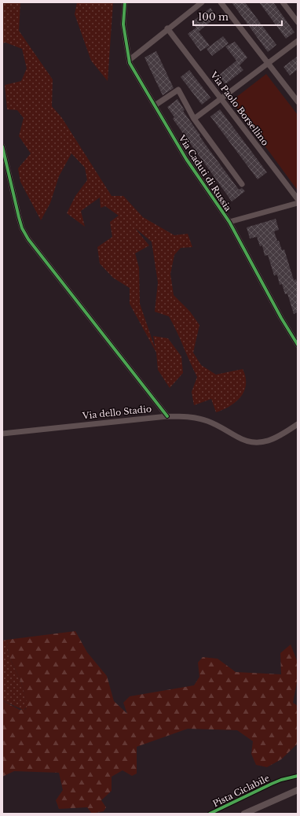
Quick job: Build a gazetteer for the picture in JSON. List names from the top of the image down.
{
  "streets": {
    "street": ["Via Paolo Borsellino", "Via Caduti di Russia", "Via dello Stadio"],
    "cycle path": ["Pista Ciclabile"]
  },
  "scale_bar": "100 m"
}
